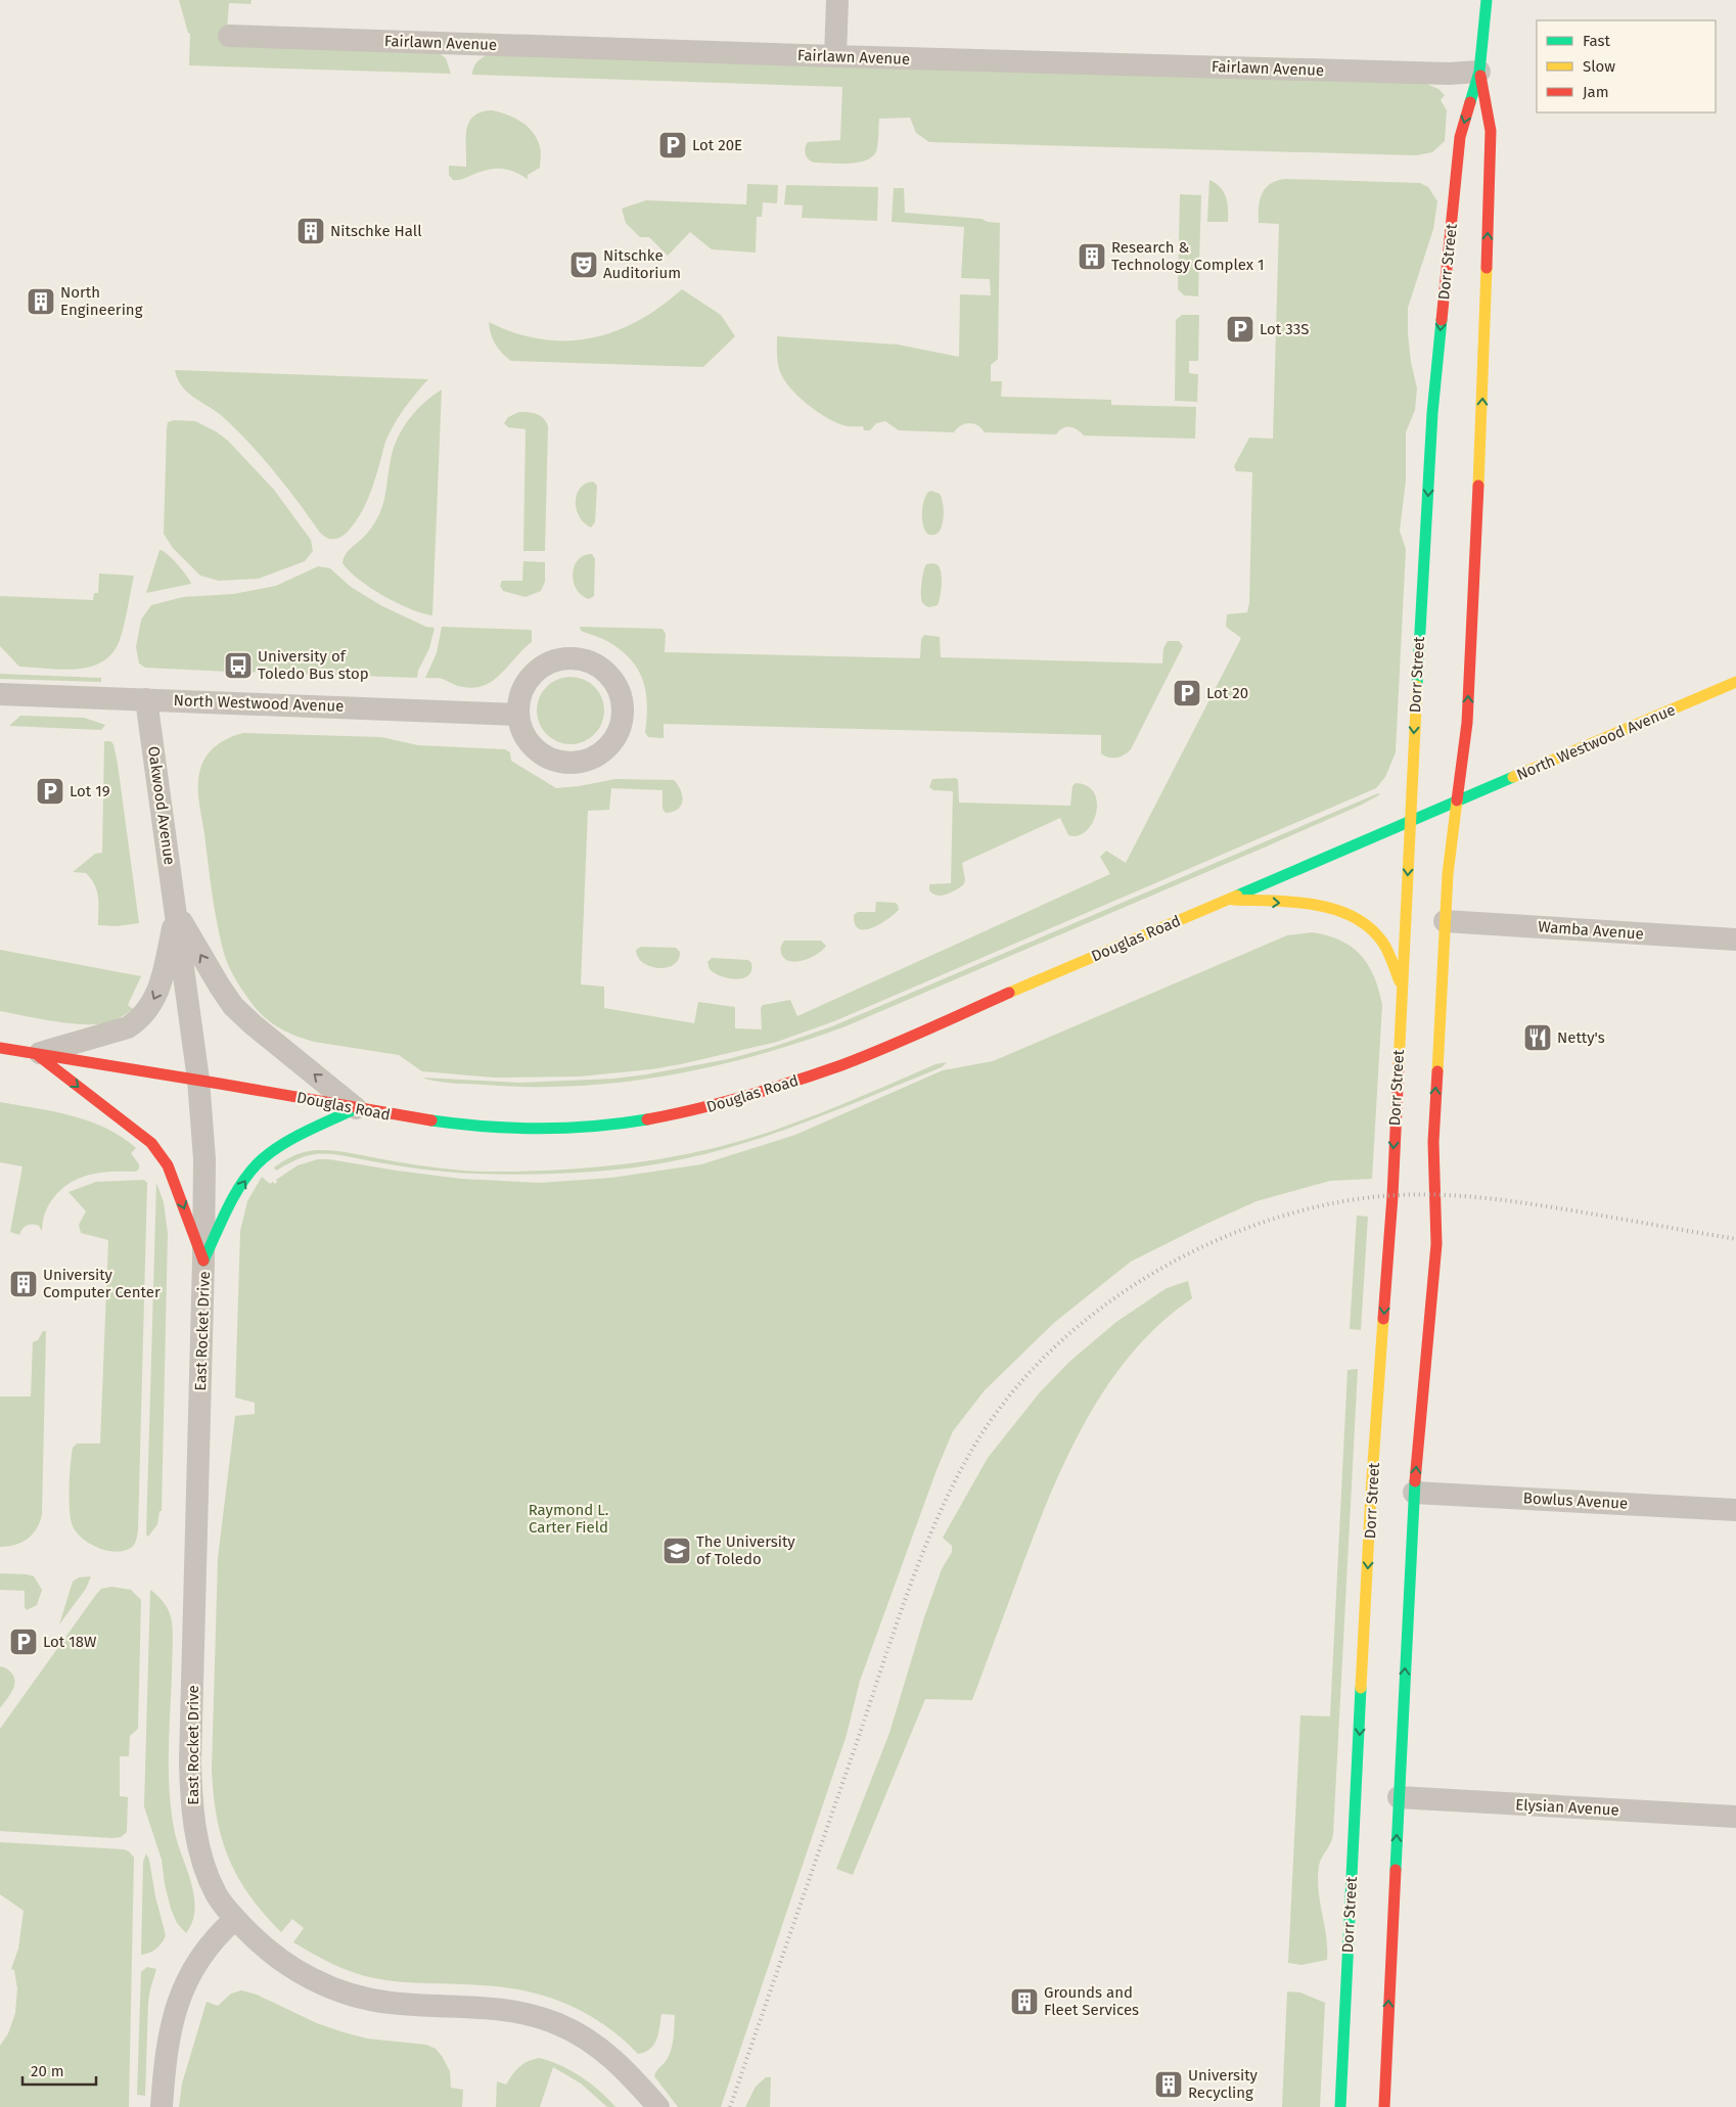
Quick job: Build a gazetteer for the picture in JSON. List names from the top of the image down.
{
  "streets": {
    "main road": ["Dorr Street", "North Westwood Avenue", "Douglas Road"],
    "street": [
      "Fairlawn Avenue",
      "Oakwood Avenue",
      "Wamba Avenue",
      "East Rocket Drive",
      "Bowlus Avenue",
      "Elysian Avenue"
    ]
  },
  "crossings": [
    ["Fairlawn Avenue", "Dorr Street"],
    ["Dorr Street", "North Westwood Avenue"],
    ["Dorr Street", "Wamba Avenue"],
    ["Dorr Street", "Douglas Road"],
    ["Dorr Street", "Bowlus Avenue"],
    ["Dorr Street", "Elysian Avenue"],
    ["North Westwood Avenue", "Oakwood Avenue"],
    ["North Westwood Avenue", "Douglas Road"],
    ["Oakwood Avenue", "Douglas Road"],
    ["Oakwood Avenue", "East Rocket Drive"],
    ["Douglas Road", "East Rocket Drive"]
  ],
  "parks": ["Raymond L. Carter Field"],
  "places": {
    "parking": [
      "Lot 20E",
      "Lot 33S",
      "Lot 20",
      "Lot 19",
      "Lot 18W"
    ],
    "building": [
      "Nitschke Hall",
      "Research & Technology Complex 1",
      "North Engineering",
      "University Computer Center",
      "Grounds and Fleet Services",
      "University Recycling"
    ],
    "theatre": ["Nitschke Auditorium"],
    "bus stop": ["University of Toledo Bus stop"],
    "restaurant": ["Netty's"],
    "school or university": ["The University of Toledo"]
  },
  "legend": ["Fast", "Slow", "Jam"],
  "scale_bar": "20 m"
}
